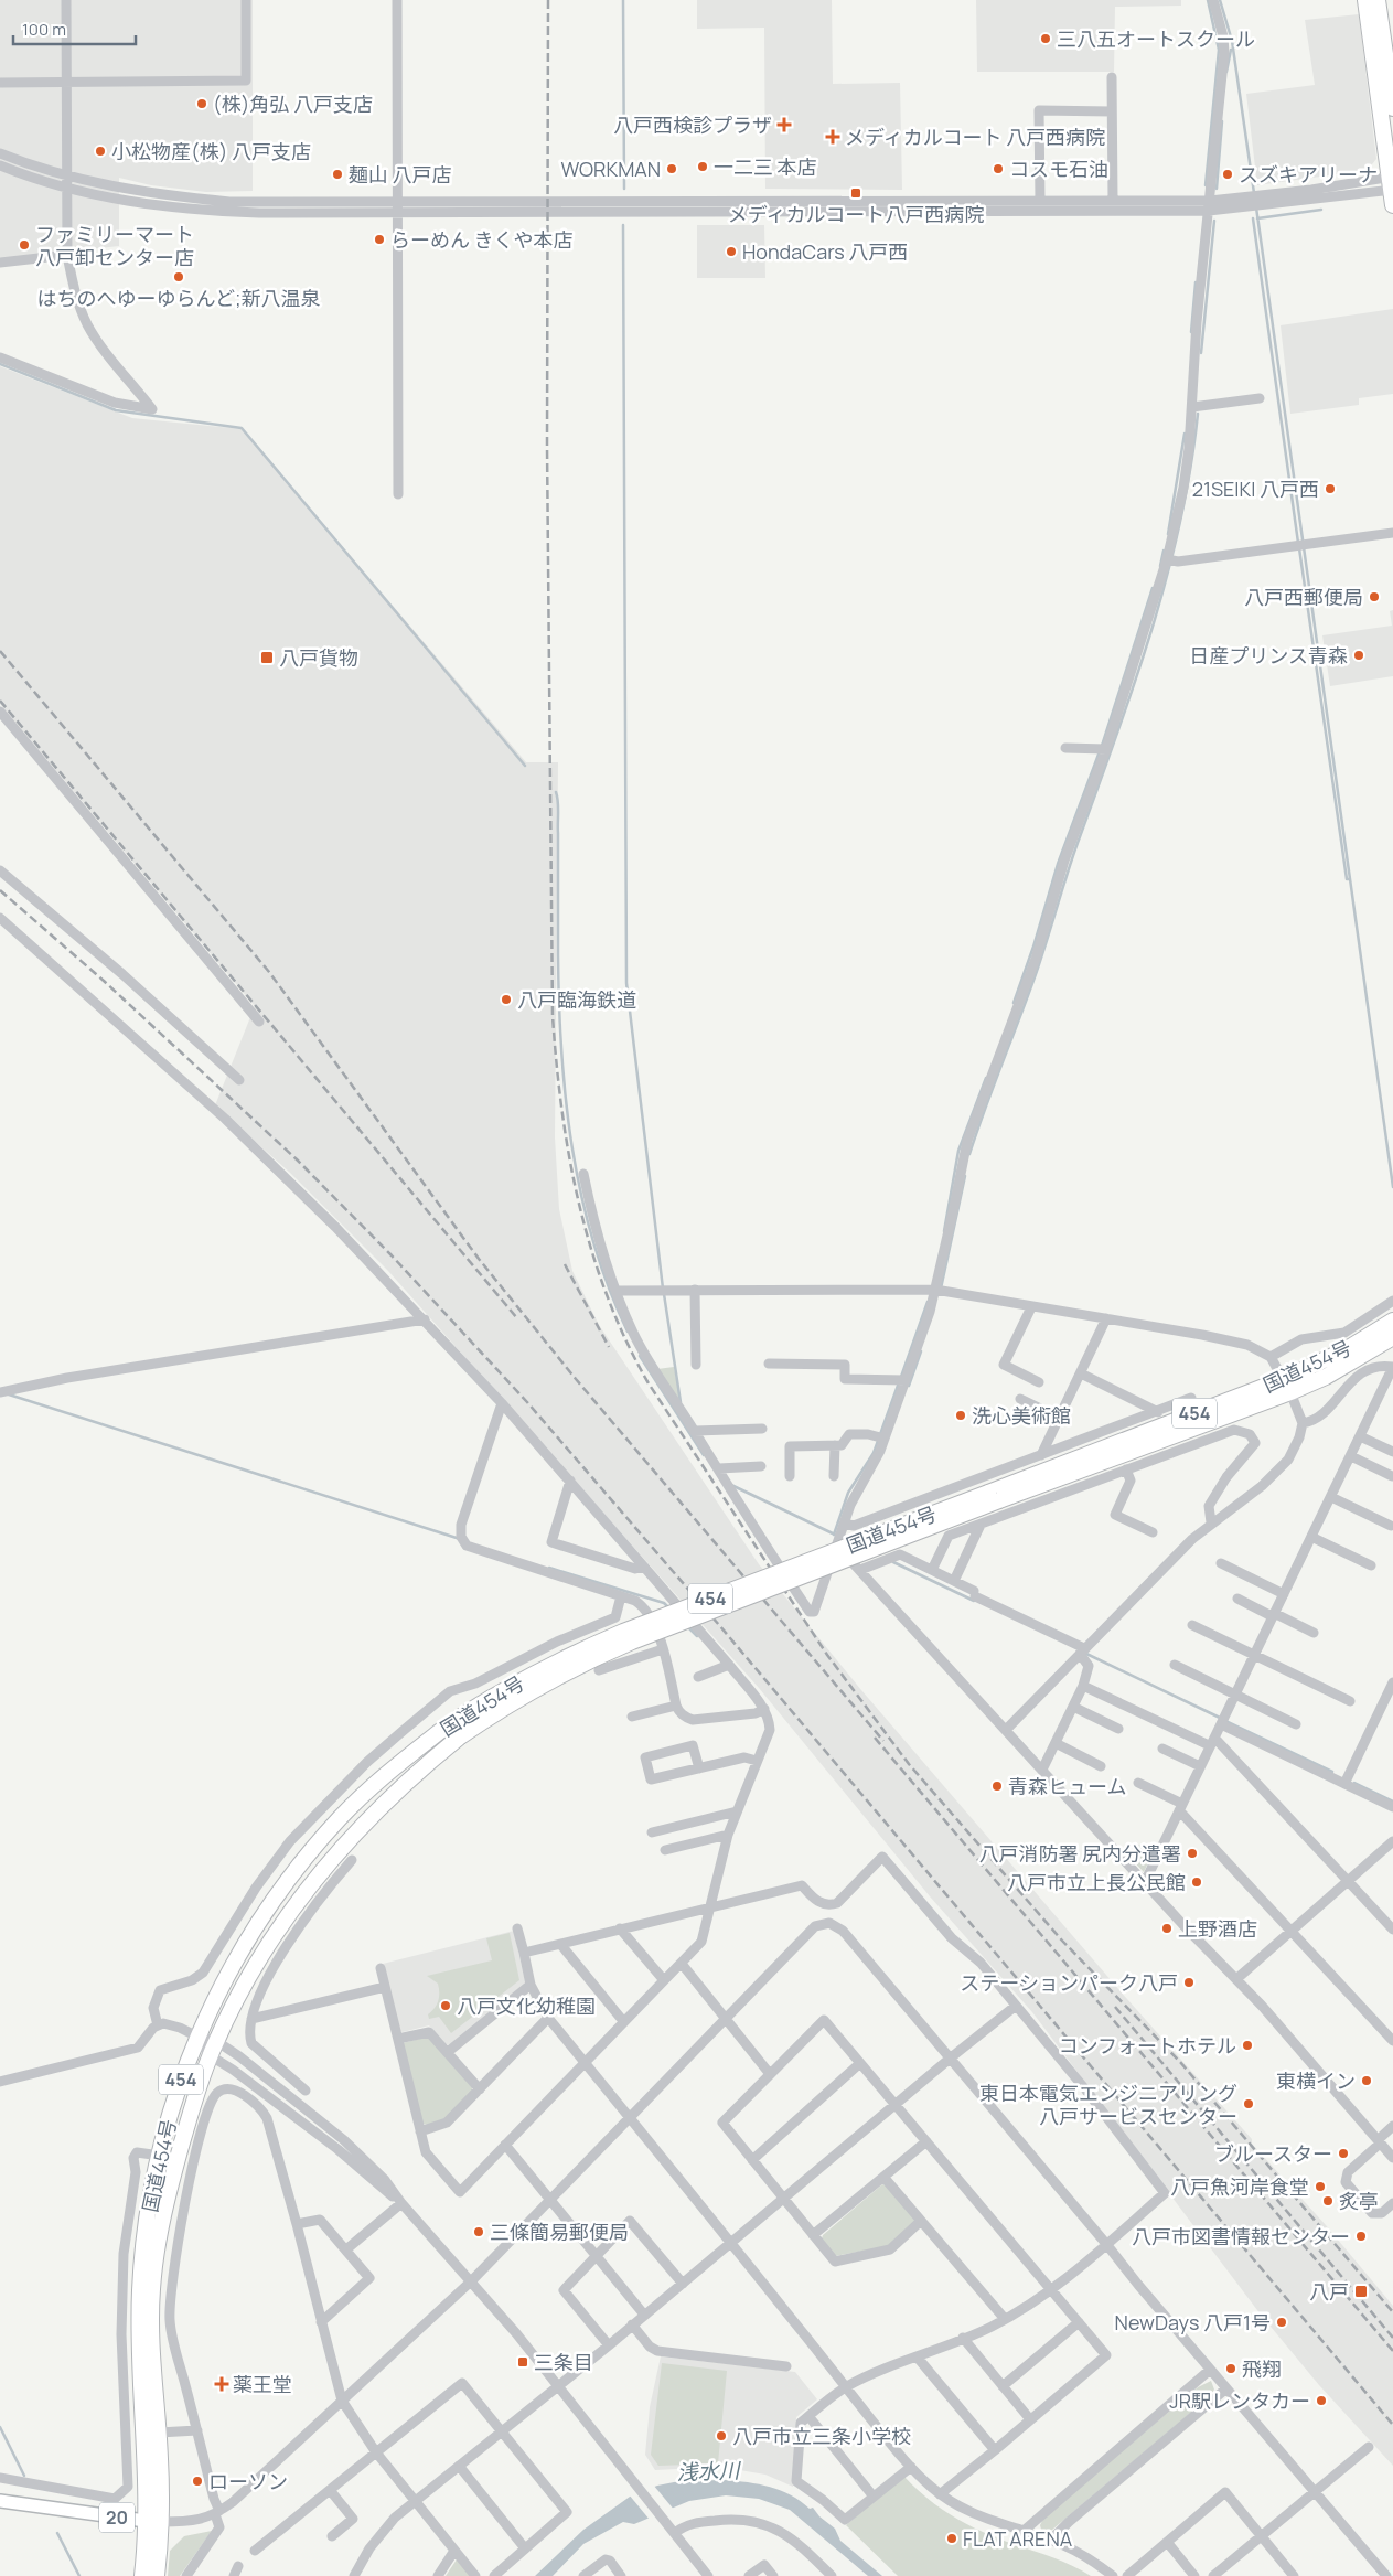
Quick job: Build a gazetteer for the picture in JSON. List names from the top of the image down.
{
  "streets": {
    "highway": ["国道454号", "454"],
    "main road": ["20"]
  },
  "crossings": [
    ["国道454号", "20"]
  ],
  "water": ["浅水川"],
  "places": {
    "other": [
      "三八五オートスクール",
      "(株)角弘 八戸支店",
      "小松物産(株) 八戸支店",
      "一二三 本店",
      "WORKMAN",
      "コスモ石油",
      "麺山 八戸店",
      "スズキアリーナ",
      "らーめん きくや本店",
      "ファミリーマート 八戸卸センター店",
      "HondaCars 八戸西",
      "はちのへゆーゆらんど;新八温泉",
      "21SEIKI 八戸西",
      "八戸西郵便局",
      "日産プリンス青森",
      "八戸臨海鉄道",
      "洗心美術館",
      "青森ヒューム",
      "八戸消防署 尻内分遣署",
      "八戸市立上長公民館",
      "上野酒店",
      "ステーションパーク八戸",
      "八戸文化幼稚園",
      "コンフォートホテル",
      "東横イン",
      "東日本電気エンジニアリング 八戸サービスセンター",
      "ブルースター",
      "八戸魚河岸食堂",
      "炙亭",
      "三條簡易郵便局",
      "八戸市図書情報センター",
      "NewDays 八戸1号",
      "飛翔",
      "JR駅レンタカー",
      "八戸市立三条小学校",
      "ローソン",
      "FLAT ARENA"
    ],
    "health": ["八戸西検診プラザ", "メディカルコート 八戸西病院", "薬王堂"],
    "transit": [
      "メディカルコート八戸西病院",
      "八戸貨物",
      "八戸",
      "三条目"
    ]
  },
  "scale_bar": "100 m"
}
